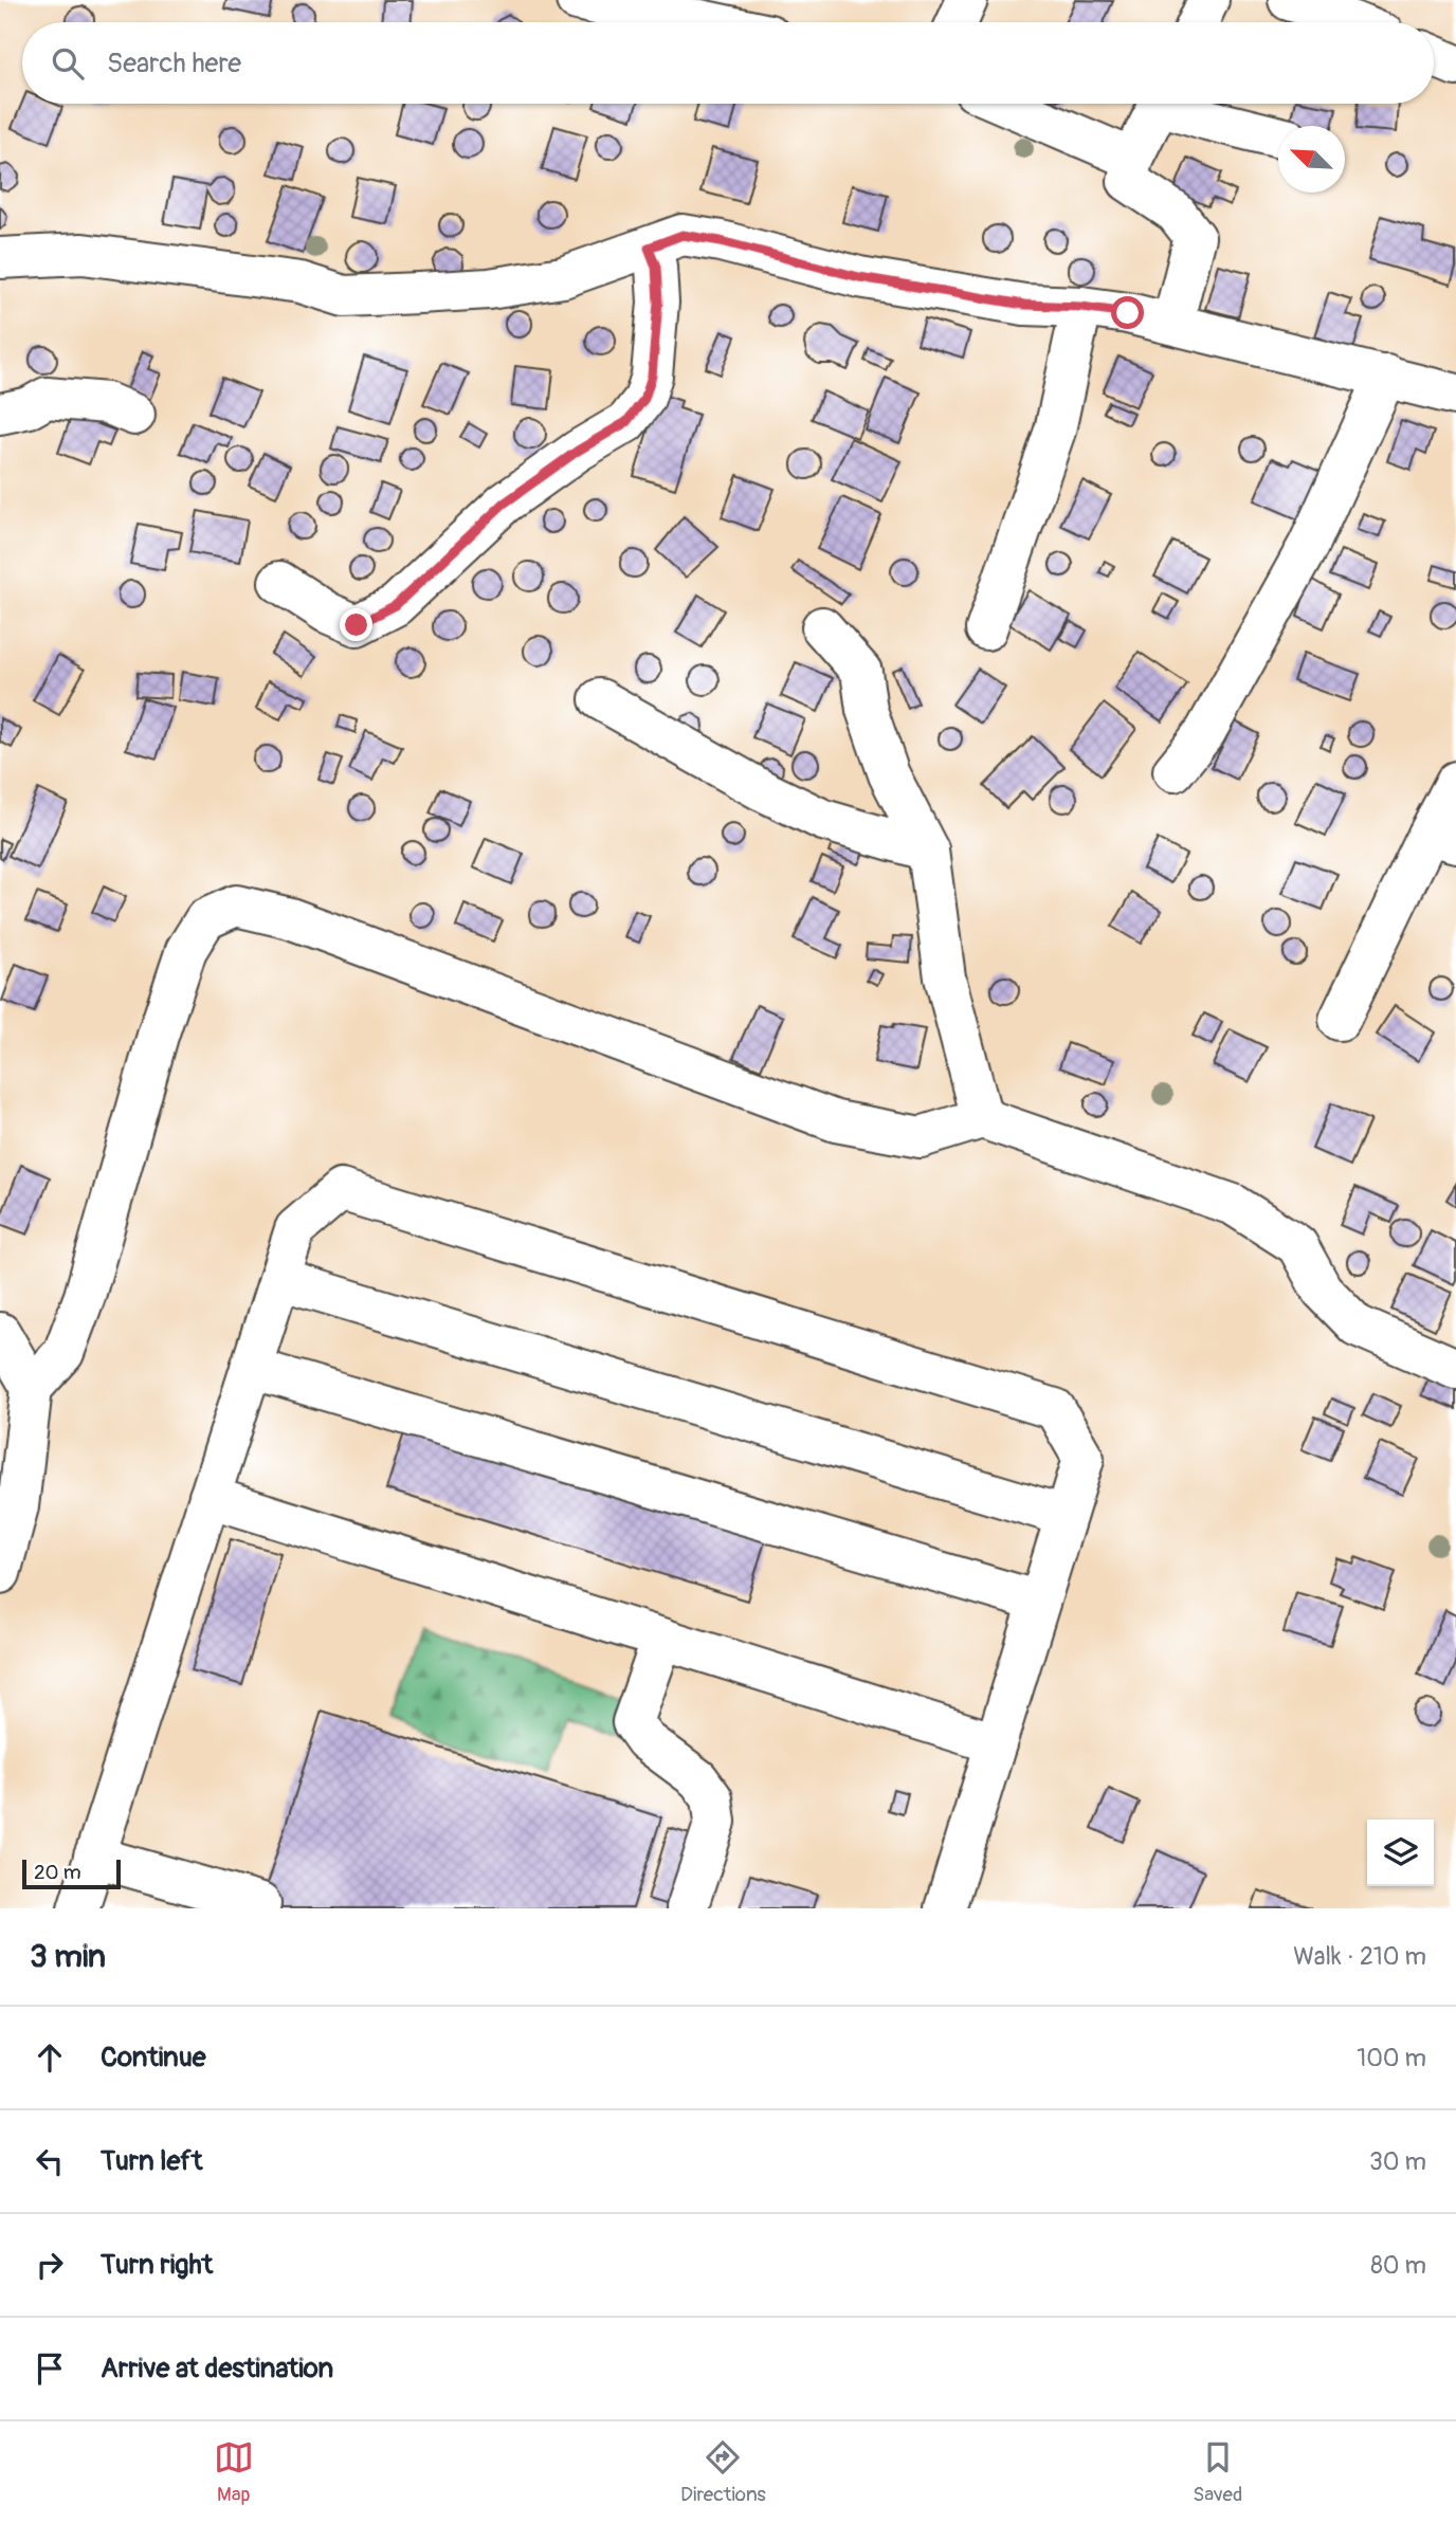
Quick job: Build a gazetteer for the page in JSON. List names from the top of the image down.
{
  "scale_bar": "20 m",
  "north": "top left",
  "page": {
    "search": "Search here",
    "scale": "20 m",
    "heading": ["3 min", "Walk · 210 m"],
    "list": [
      ["Continue", "100 m"],
      ["Turn left", "30 m"],
      ["Turn right", "80 m"],
      "Arrive at destination"
    ],
    "nav": ["Map", "Directions", "Saved"]
  }
}
